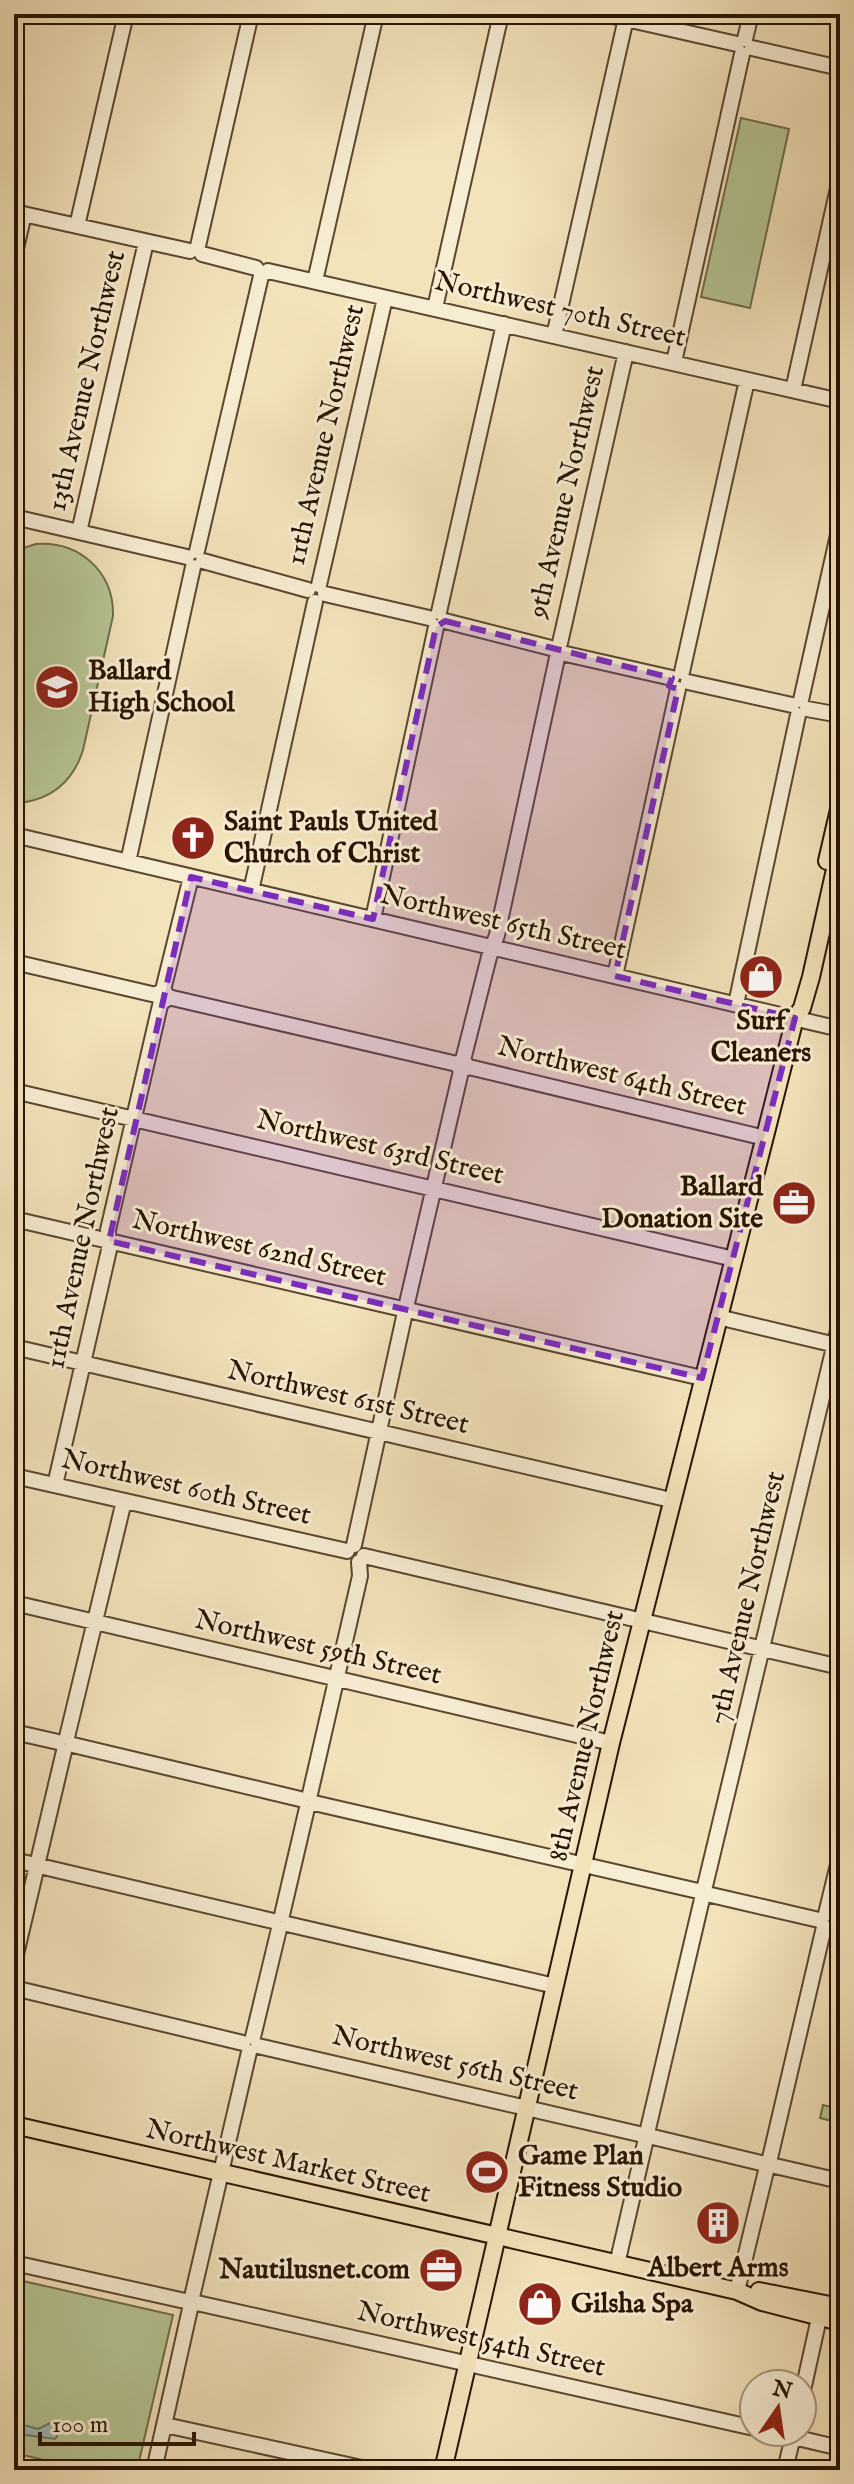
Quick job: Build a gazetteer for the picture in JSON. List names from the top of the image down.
{
  "streets": {
    "main road": ["8th Avenue Northwest", "Northwest Market Street"],
    "street": [
      "Northwest 70th Street",
      "13th Avenue Northwest",
      "11th Avenue Northwest",
      "9th Avenue Northwest",
      "Northwest 65th Street",
      "Northwest 64th Street",
      "Northwest 63rd Street",
      "Northwest 62nd Street",
      "Northwest 61st Street",
      "Northwest 60th Street",
      "7th Avenue Northwest",
      "Northwest 59th Street",
      "Northwest 56th Street",
      "Northwest 54th Street"
    ]
  },
  "crossings": [
    ["Northwest 70th Street", "13th Avenue Northwest"],
    ["Northwest 70th Street", "11th Avenue Northwest"],
    ["Northwest 70th Street", "9th Avenue Northwest"],
    ["11th Avenue Northwest", "Northwest 65th Street"],
    ["11th Avenue Northwest", "Northwest 64th Street"],
    ["11th Avenue Northwest", "Northwest 63rd Street"],
    ["11th Avenue Northwest", "Northwest 62nd Street"],
    ["11th Avenue Northwest", "Northwest 61st Street"],
    ["11th Avenue Northwest", "Northwest 60th Street"],
    ["9th Avenue Northwest", "Northwest 65th Street"],
    ["9th Avenue Northwest", "Northwest 64th Street"],
    ["9th Avenue Northwest", "Northwest 63rd Street"],
    ["9th Avenue Northwest", "Northwest 62nd Street"],
    ["9th Avenue Northwest", "Northwest 61st Street"],
    ["9th Avenue Northwest", "Northwest 60th Street"],
    ["9th Avenue Northwest", "Northwest 59th Street"],
    ["9th Avenue Northwest", "Northwest 56th Street"],
    ["9th Avenue Northwest", "Northwest Market Street"],
    ["9th Avenue Northwest", "Northwest 54th Street"],
    ["Northwest 65th Street", "8th Avenue Northwest"],
    ["Northwest 64th Street", "8th Avenue Northwest"],
    ["Northwest 63rd Street", "8th Avenue Northwest"],
    ["Northwest 62nd Street", "8th Avenue Northwest"],
    ["Northwest 61st Street", "8th Avenue Northwest"],
    ["Northwest 60th Street", "7th Avenue Northwest"],
    ["Northwest 60th Street", "8th Avenue Northwest"],
    ["7th Avenue Northwest", "Northwest 56th Street"],
    ["7th Avenue Northwest", "Northwest Market Street"],
    ["Northwest 59th Street", "8th Avenue Northwest"],
    ["8th Avenue Northwest", "Northwest 56th Street"],
    ["8th Avenue Northwest", "Northwest Market Street"],
    ["8th Avenue Northwest", "Northwest 54th Street"]
  ],
  "places": {
    "school or university": ["Ballard High School"],
    "church": ["Saint Pauls United Church of Christ"],
    "shop": ["Surf Cleaners", "Gilsha Spa"],
    "office": ["Ballard Donation Site", "Nautilusnet.com"],
    "sports": ["Game Plan Fitness Studio"],
    "building": ["Albert Arms"]
  },
  "scale_bar": "100 m",
  "north": "top"
}
